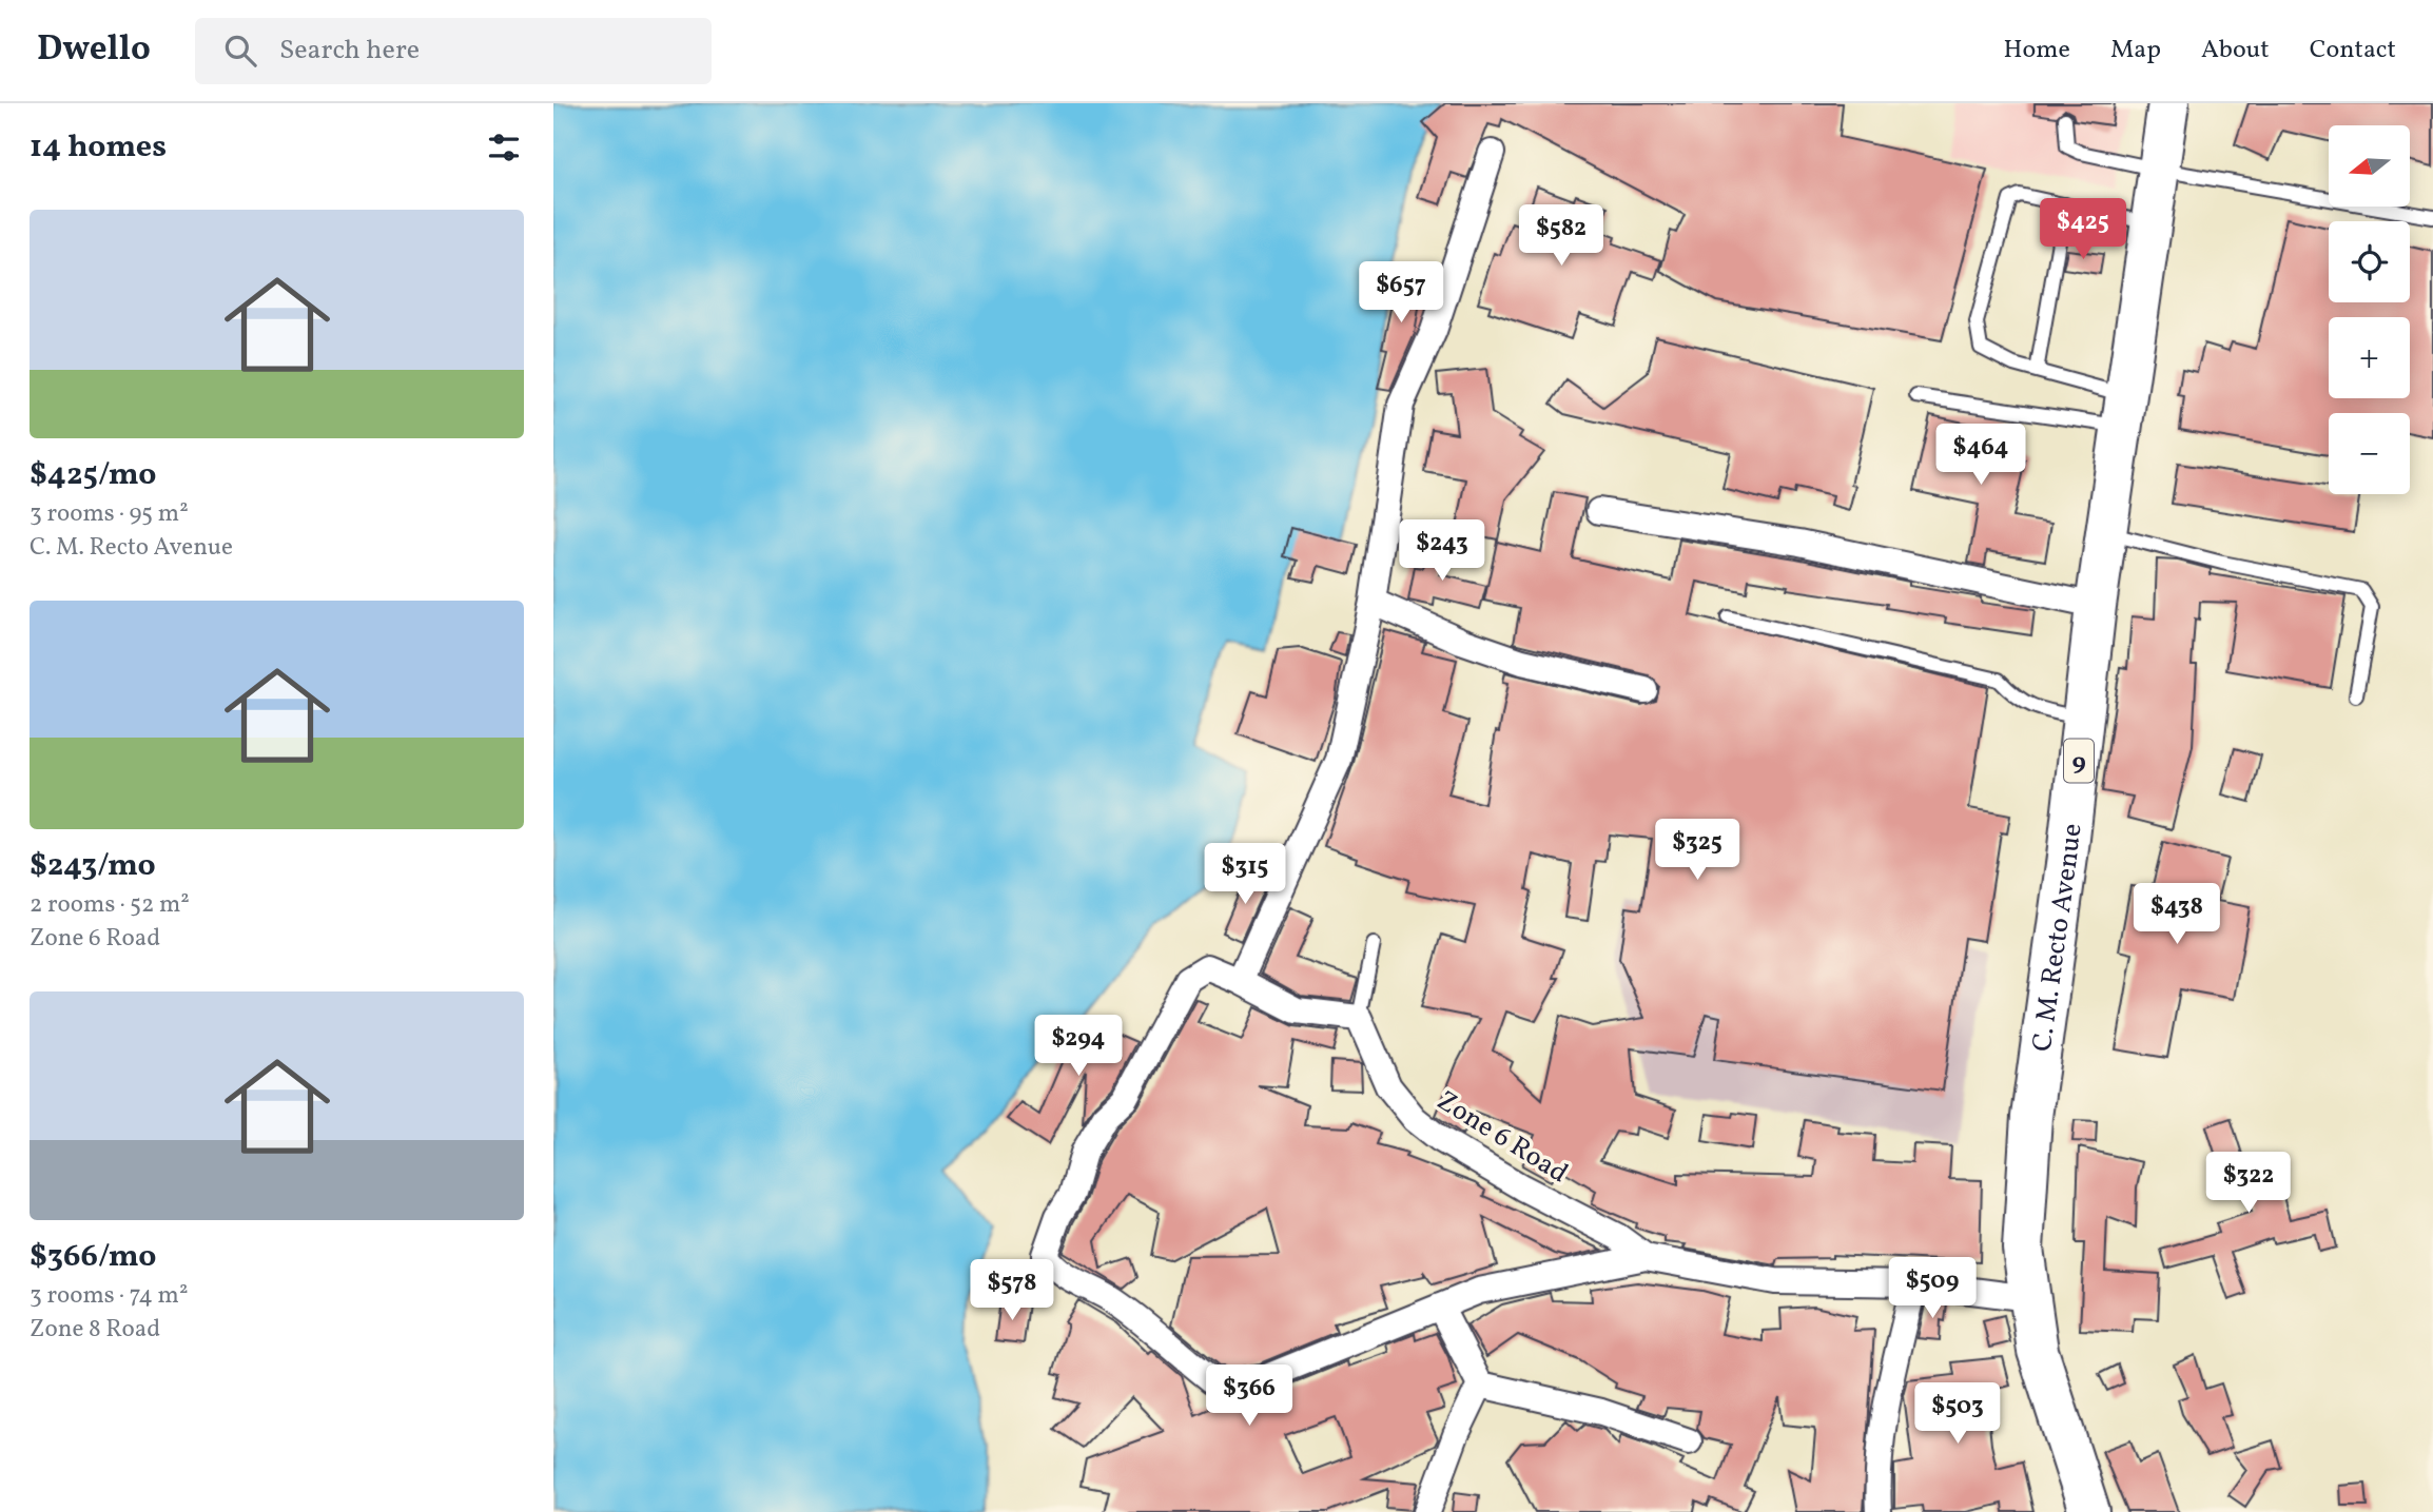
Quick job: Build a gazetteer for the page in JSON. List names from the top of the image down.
{
  "streets": {
    "highway": ["9", "C. M. Recto Avenue"],
    "street": ["Zone 6 Road"]
  },
  "crossings": [
    ["C. M. Recto Avenue", "Zone 6 Road"]
  ],
  "north": "left",
  "page": {
    "header": "Dwello",
    "search": "Search here",
    "nav": [
      "Home",
      "Map",
      "About",
      "Contact"
    ],
    "heading": "14 homes",
    "map_buttons": ["+", "−"],
    "list": [
      {
        "name": "$425/mo",
        "note": "3 rooms · 95 m² · C. M. Recto Avenue"
      },
      {
        "name": "$243/mo",
        "note": "2 rooms · 52 m² · Zone 6 Road"
      },
      {
        "name": "$366/mo",
        "note": "3 rooms · 74 m² · Zone 8 Road"
      }
    ],
    "price": [
      "$425",
      "$582",
      "$657",
      "$464",
      "$243",
      "$325",
      "$315",
      "$438",
      "$294",
      "$322",
      "$509",
      "$578",
      "$366",
      "$503"
    ]
  }
}
